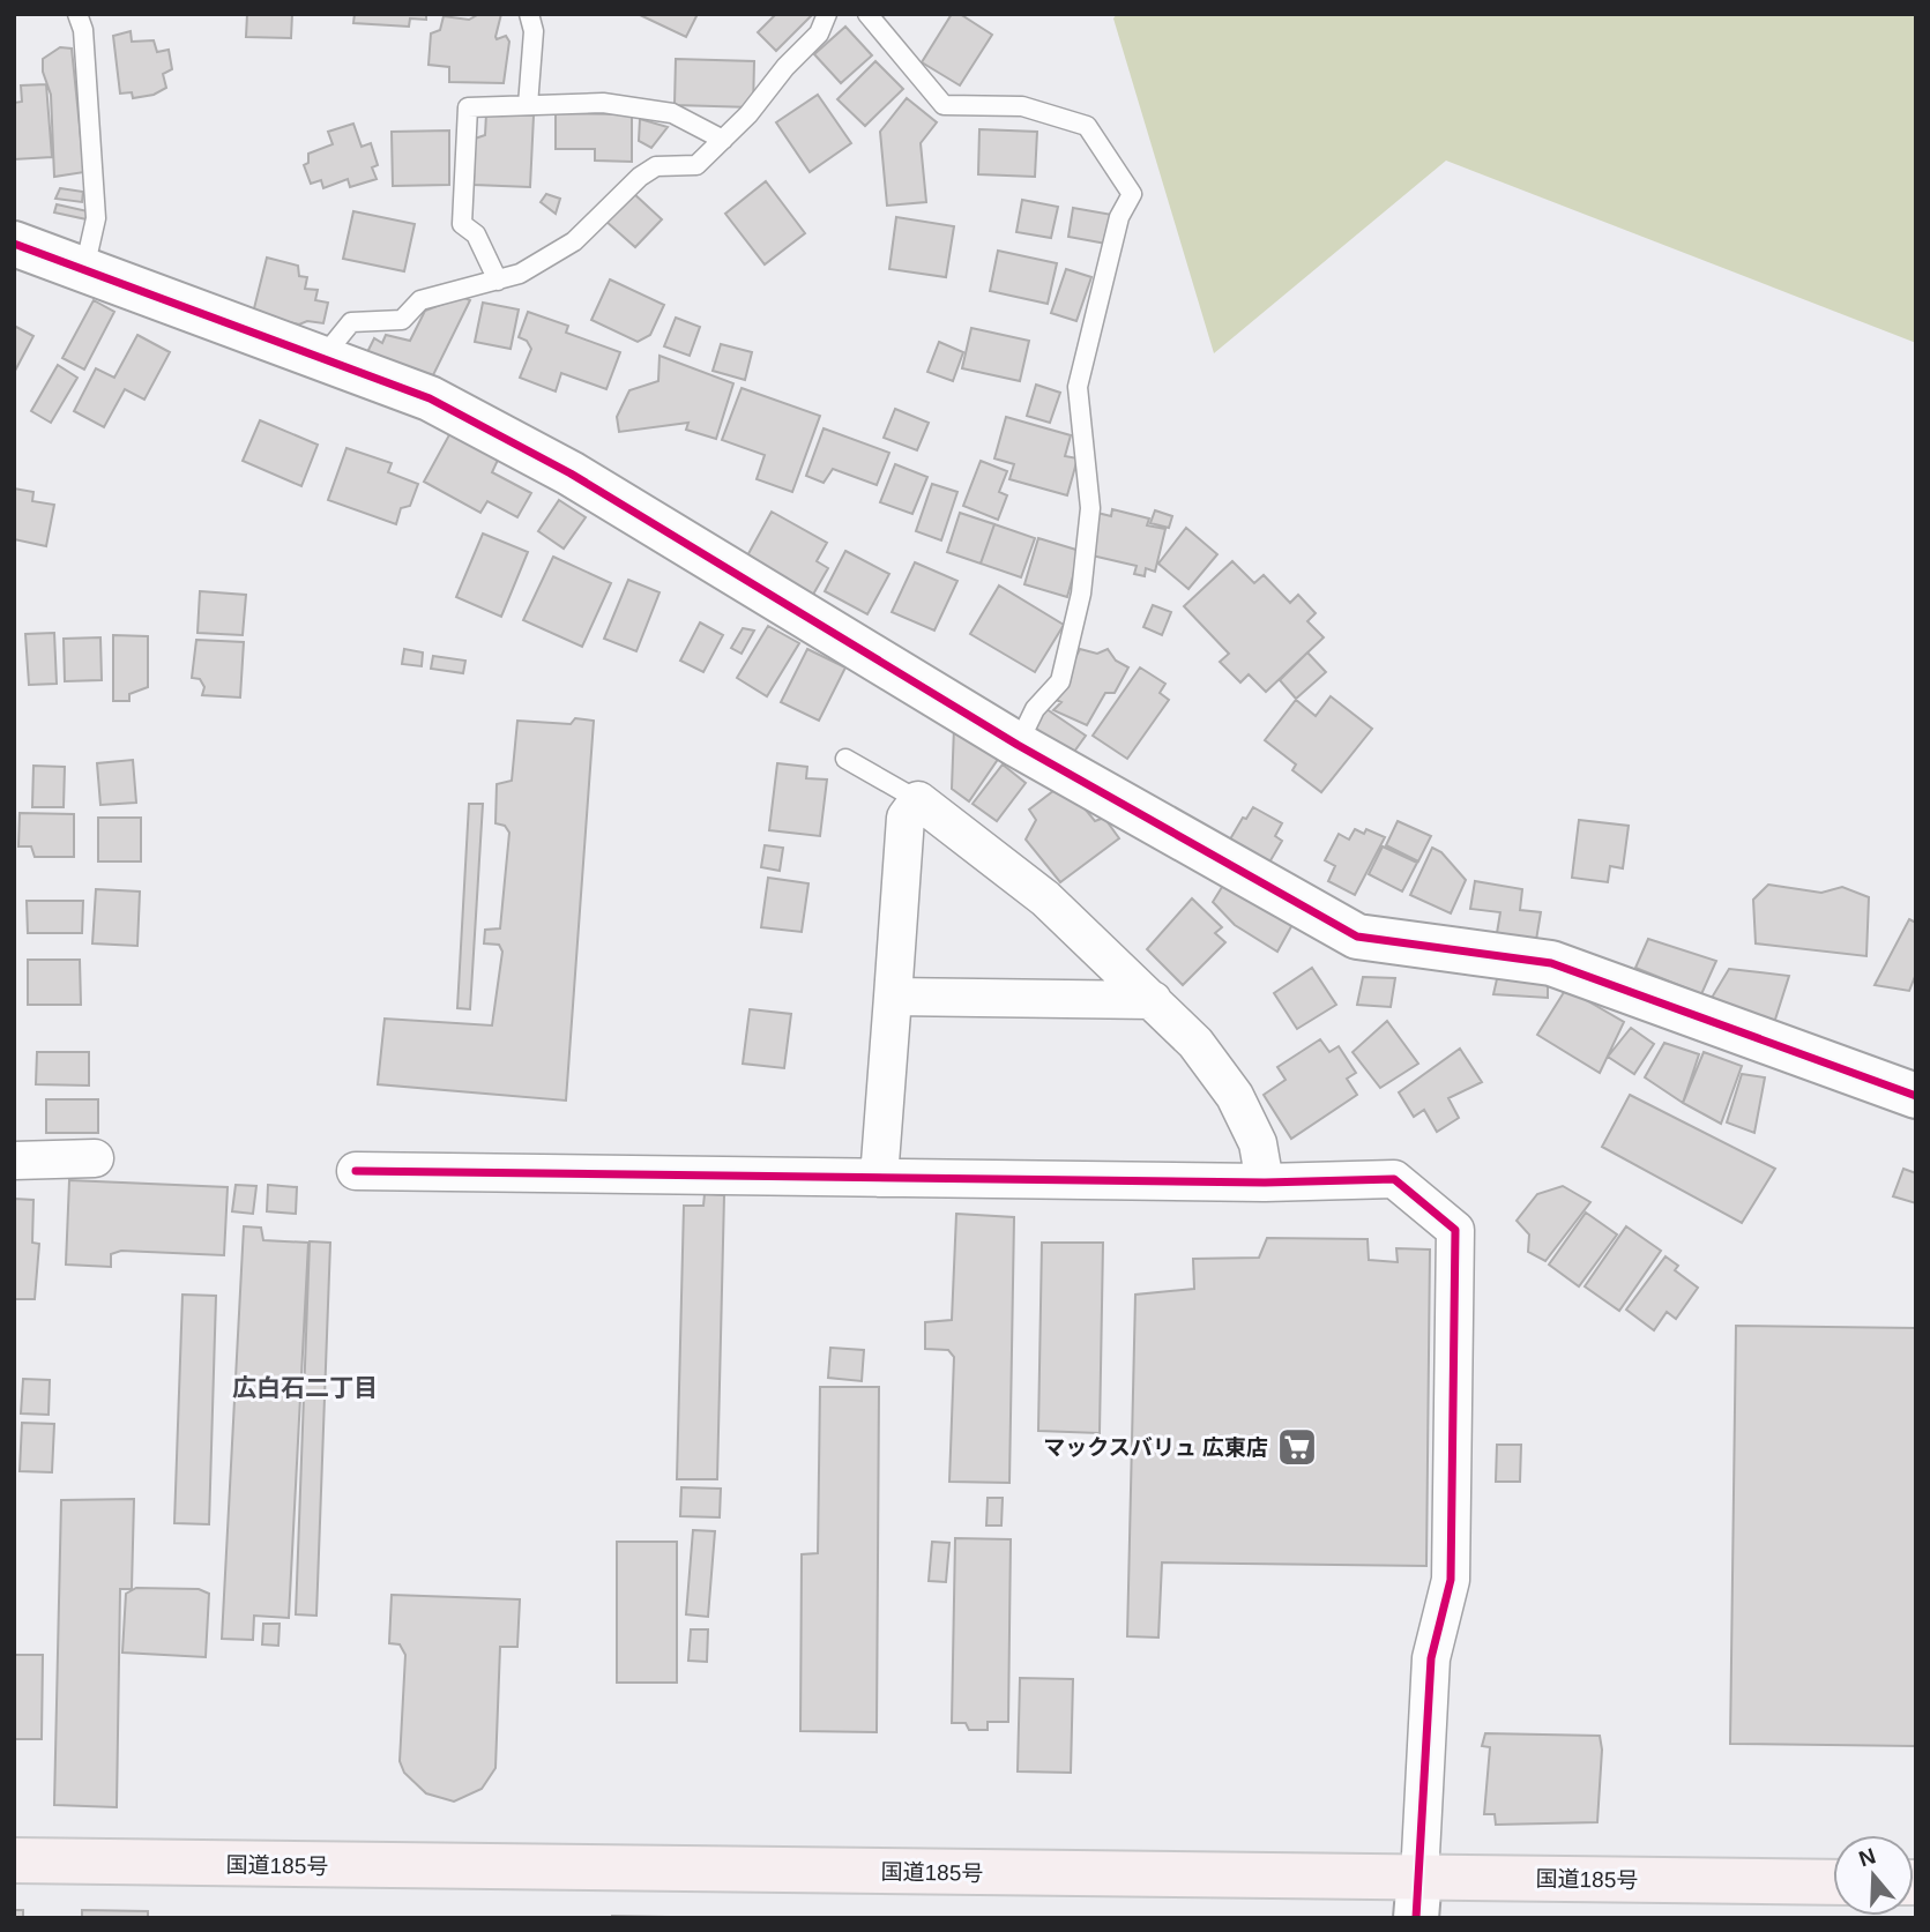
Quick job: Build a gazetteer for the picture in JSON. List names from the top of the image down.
{
  "streets": {
    "highway": ["国道185号"]
  },
  "districts": ["広白石二丁目"],
  "places": {
    "supermarket": ["マックスバリュ 広東店"]
  },
  "north": "top"
}
